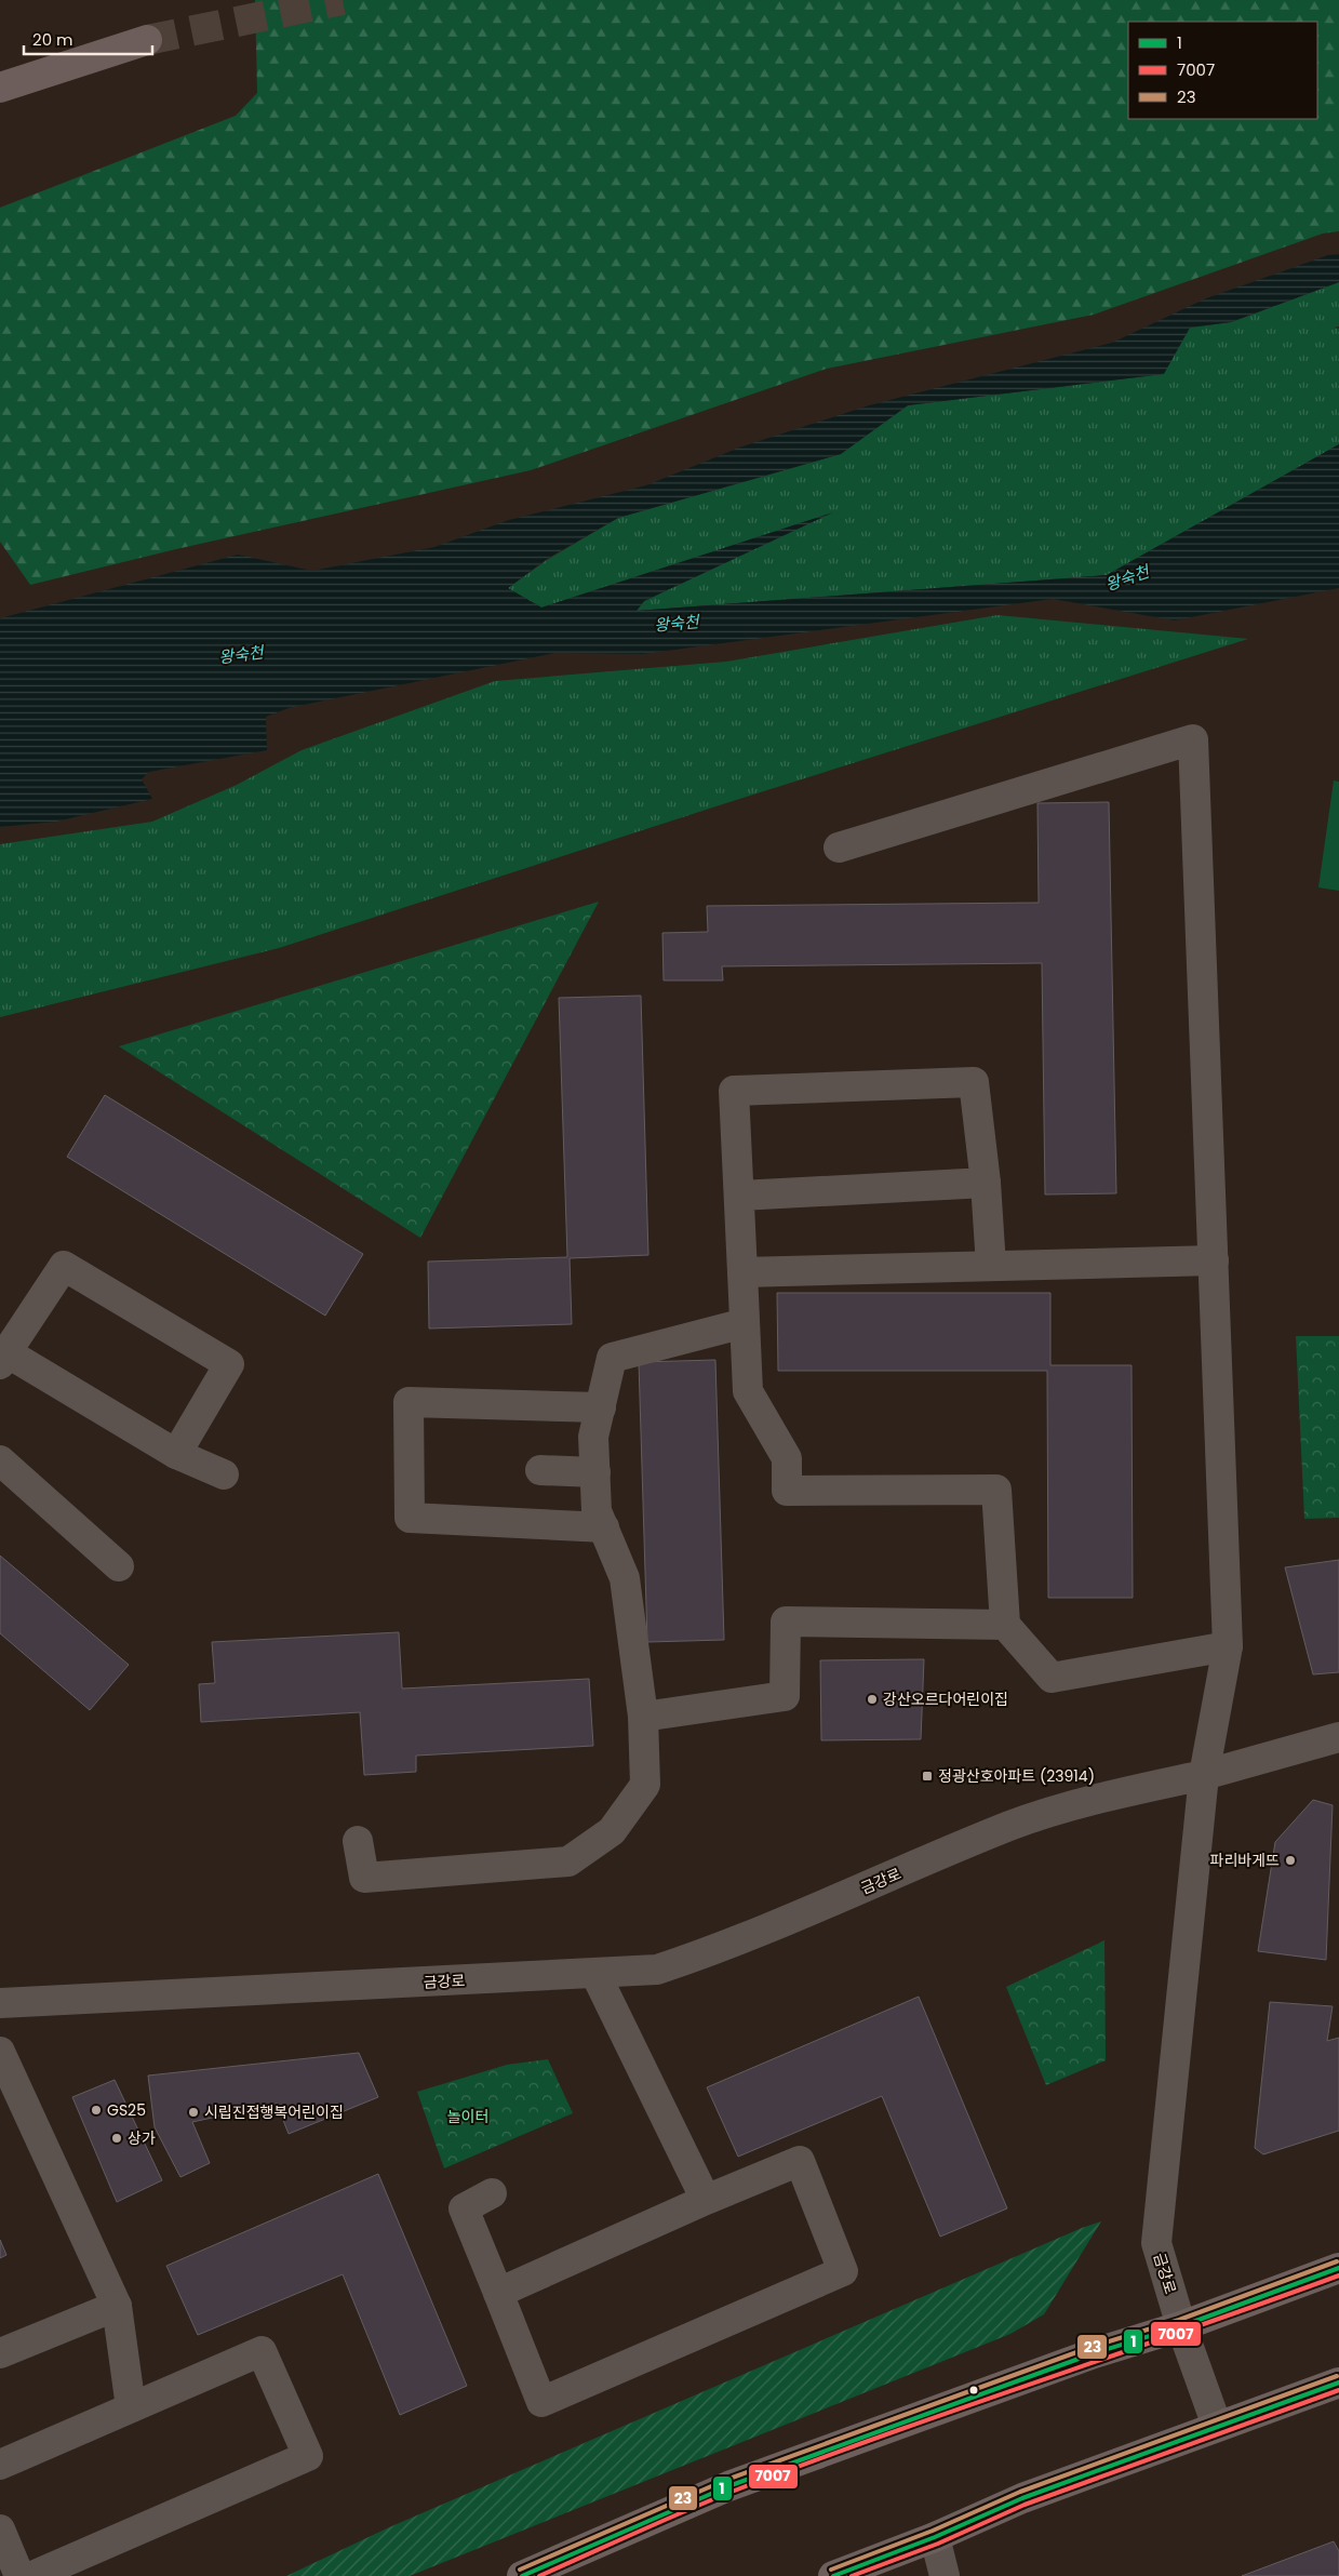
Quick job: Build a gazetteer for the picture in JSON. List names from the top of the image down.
{
  "streets": {
    "street": ["금강로"]
  },
  "water": ["왕숙천"],
  "parks": ["놀이터"],
  "places": {
    "other": [
      "강산오르다어린이집",
      "파리바게뜨",
      "GS25",
      "시립진접행복어린이집",
      "상가"
    ],
    "transit": ["정광산호아파트 (23914)"]
  },
  "lines": ["transit line 23", "transit line 1", "transit line 7007"],
  "legend": ["1", "7007", "23"],
  "scale_bar": "20 m"
}
